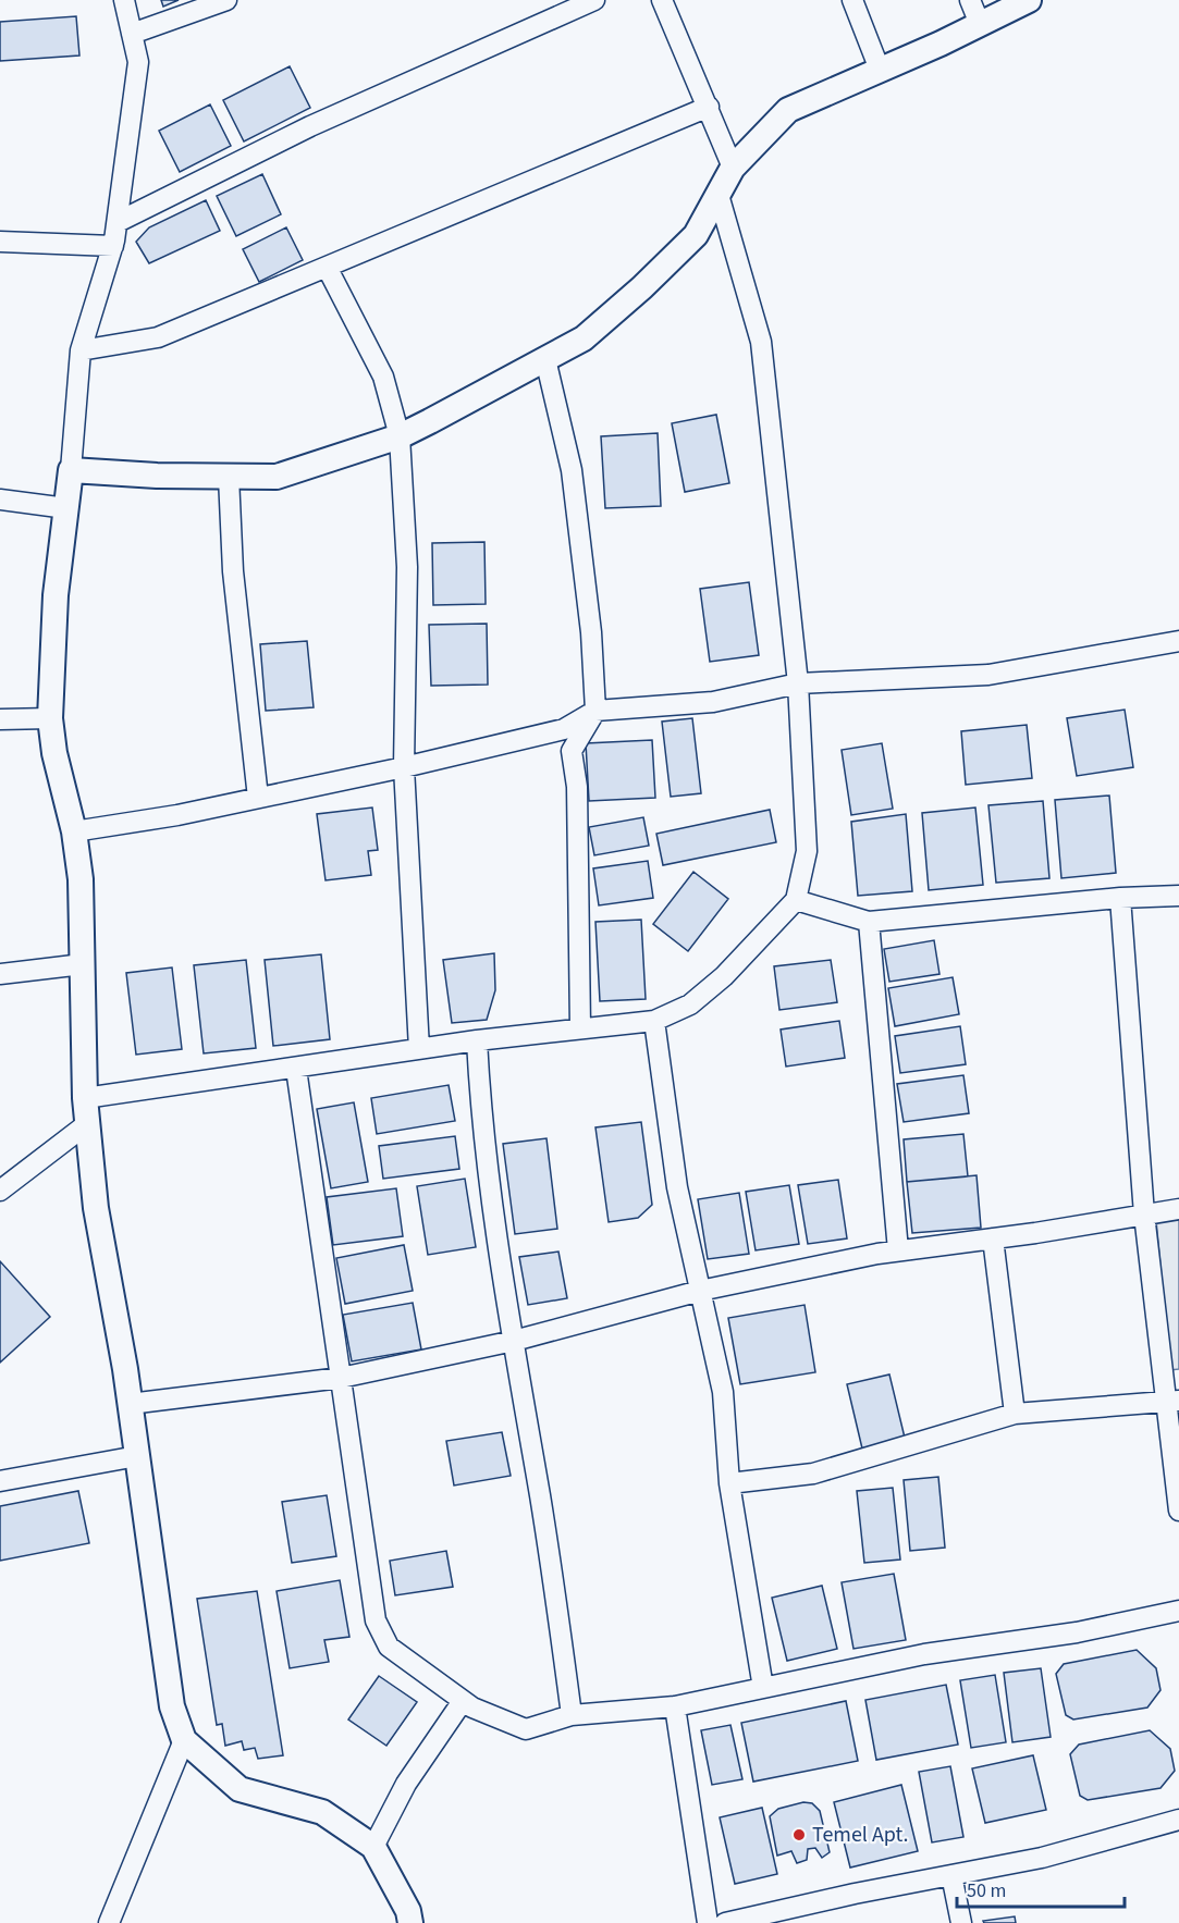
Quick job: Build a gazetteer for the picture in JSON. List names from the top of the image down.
{
  "places": ["Temel Apt."],
  "scale_bar": "50 m"
}
